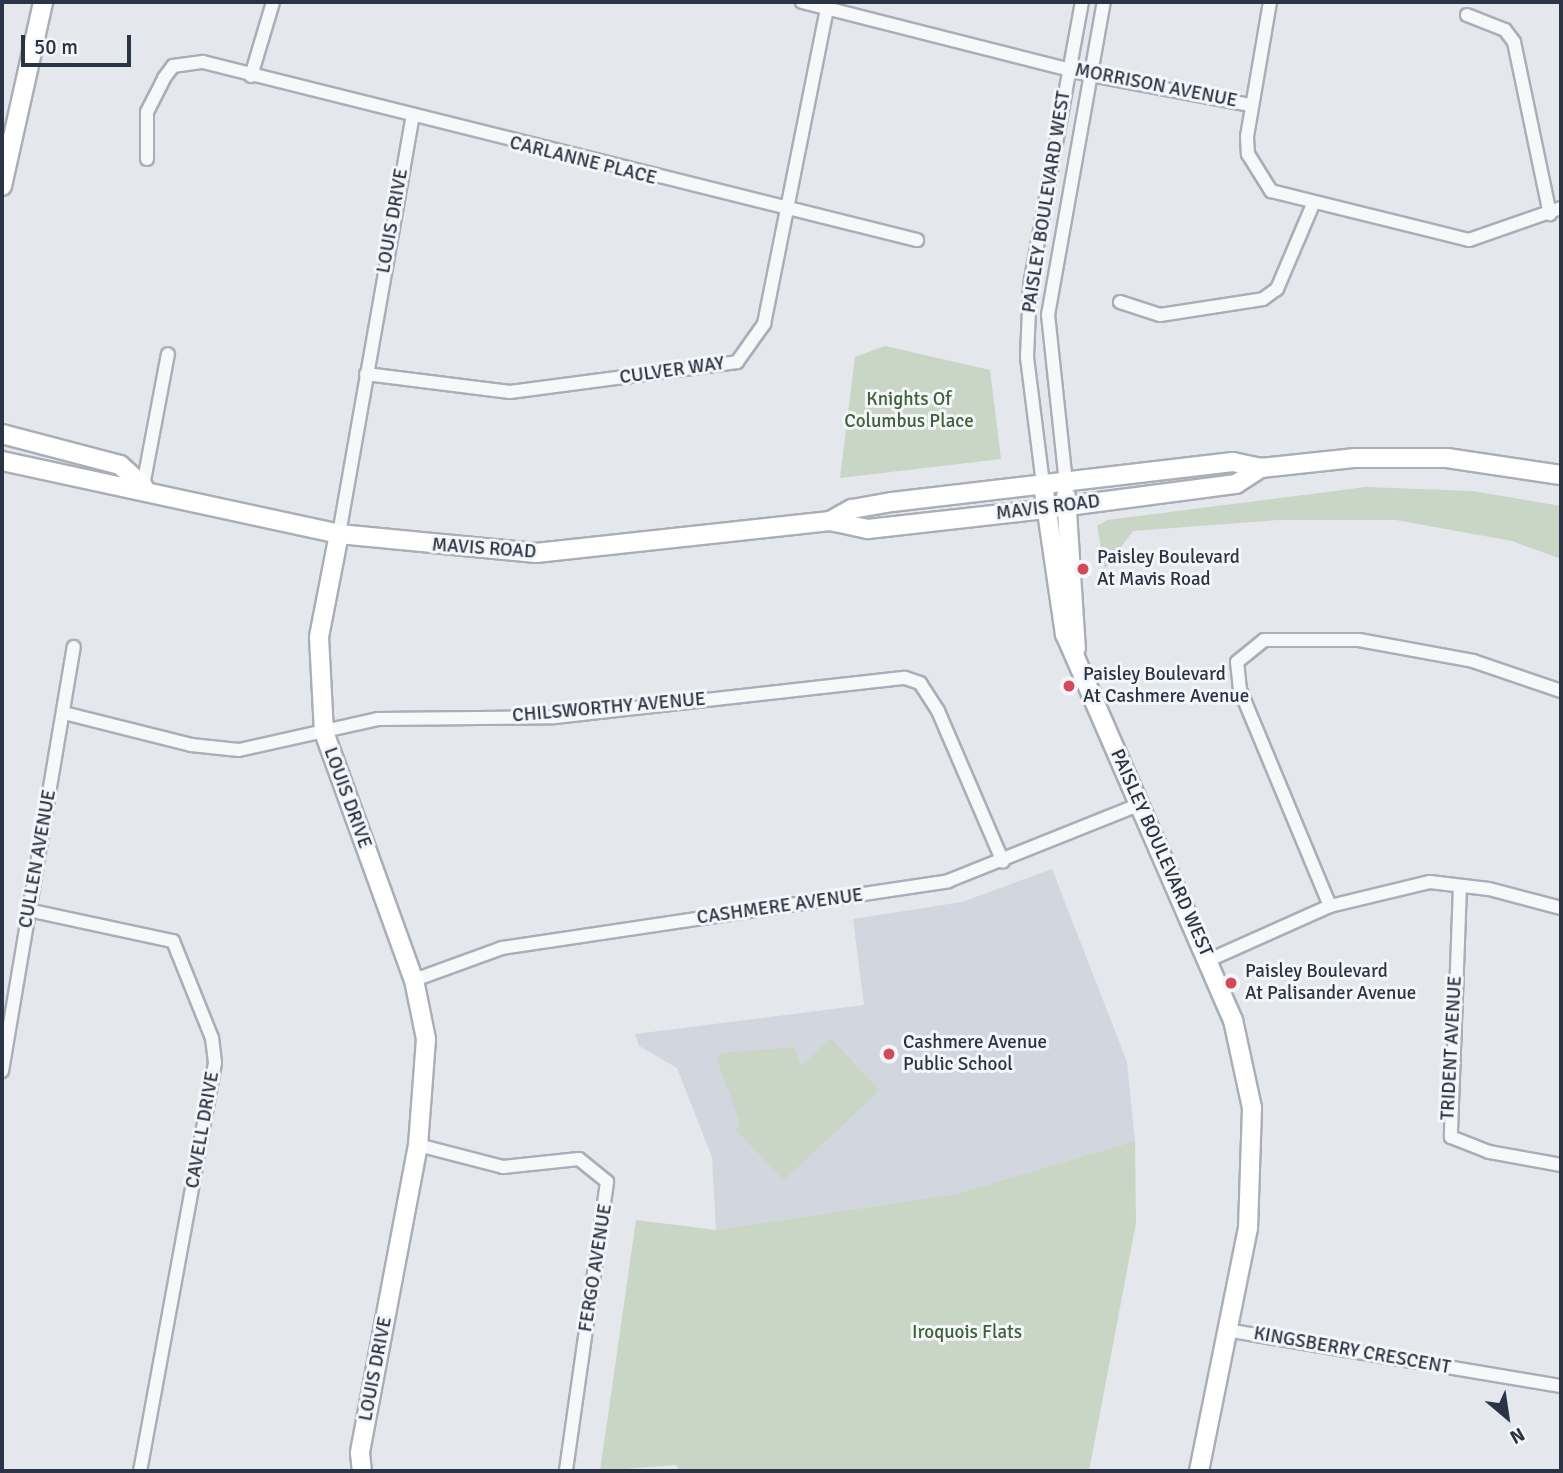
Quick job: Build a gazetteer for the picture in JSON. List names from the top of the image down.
{
  "streets": {
    "street": [
      "MORRISON AVENUE",
      "CARLANNE PLACE",
      "PAISLEY BOULEVARD WEST",
      "LOUIS DRIVE",
      "CULVER WAY",
      "MAVIS ROAD",
      "CHILSWORTHY AVENUE",
      "CULLEN AVENUE",
      "CASHMERE AVENUE",
      "TRIDENT AVENUE",
      "CAVELL DRIVE",
      "FERGO AVENUE",
      "KINGSBERRY CRESCENT"
    ]
  },
  "crossings": [
    ["MORRISON AVENUE", "PAISLEY BOULEVARD WEST"],
    ["MORRISON AVENUE", "CULVER WAY"],
    ["CARLANNE PLACE", "LOUIS DRIVE"],
    ["CARLANNE PLACE", "CULVER WAY"],
    ["PAISLEY BOULEVARD WEST", "MAVIS ROAD"],
    ["PAISLEY BOULEVARD WEST", "CASHMERE AVENUE"],
    ["PAISLEY BOULEVARD WEST", "KINGSBERRY CRESCENT"],
    ["LOUIS DRIVE", "CULVER WAY"],
    ["LOUIS DRIVE", "MAVIS ROAD"],
    ["LOUIS DRIVE", "CHILSWORTHY AVENUE"],
    ["LOUIS DRIVE", "CASHMERE AVENUE"],
    ["LOUIS DRIVE", "FERGO AVENUE"],
    ["CHILSWORTHY AVENUE", "CULLEN AVENUE"],
    ["CHILSWORTHY AVENUE", "CASHMERE AVENUE"],
    ["CULLEN AVENUE", "CAVELL DRIVE"]
  ],
  "parks": ["Knights Of Columbus Place", "Iroquois Flats"],
  "places": [
    "Paisley Boulevard At Mavis Road",
    "Paisley Boulevard At Cashmere Avenue",
    "Paisley Boulevard At Palisander Avenue",
    "Cashmere Avenue Public School"
  ],
  "scale_bar": "50 m",
  "north": "bottom right"
}
